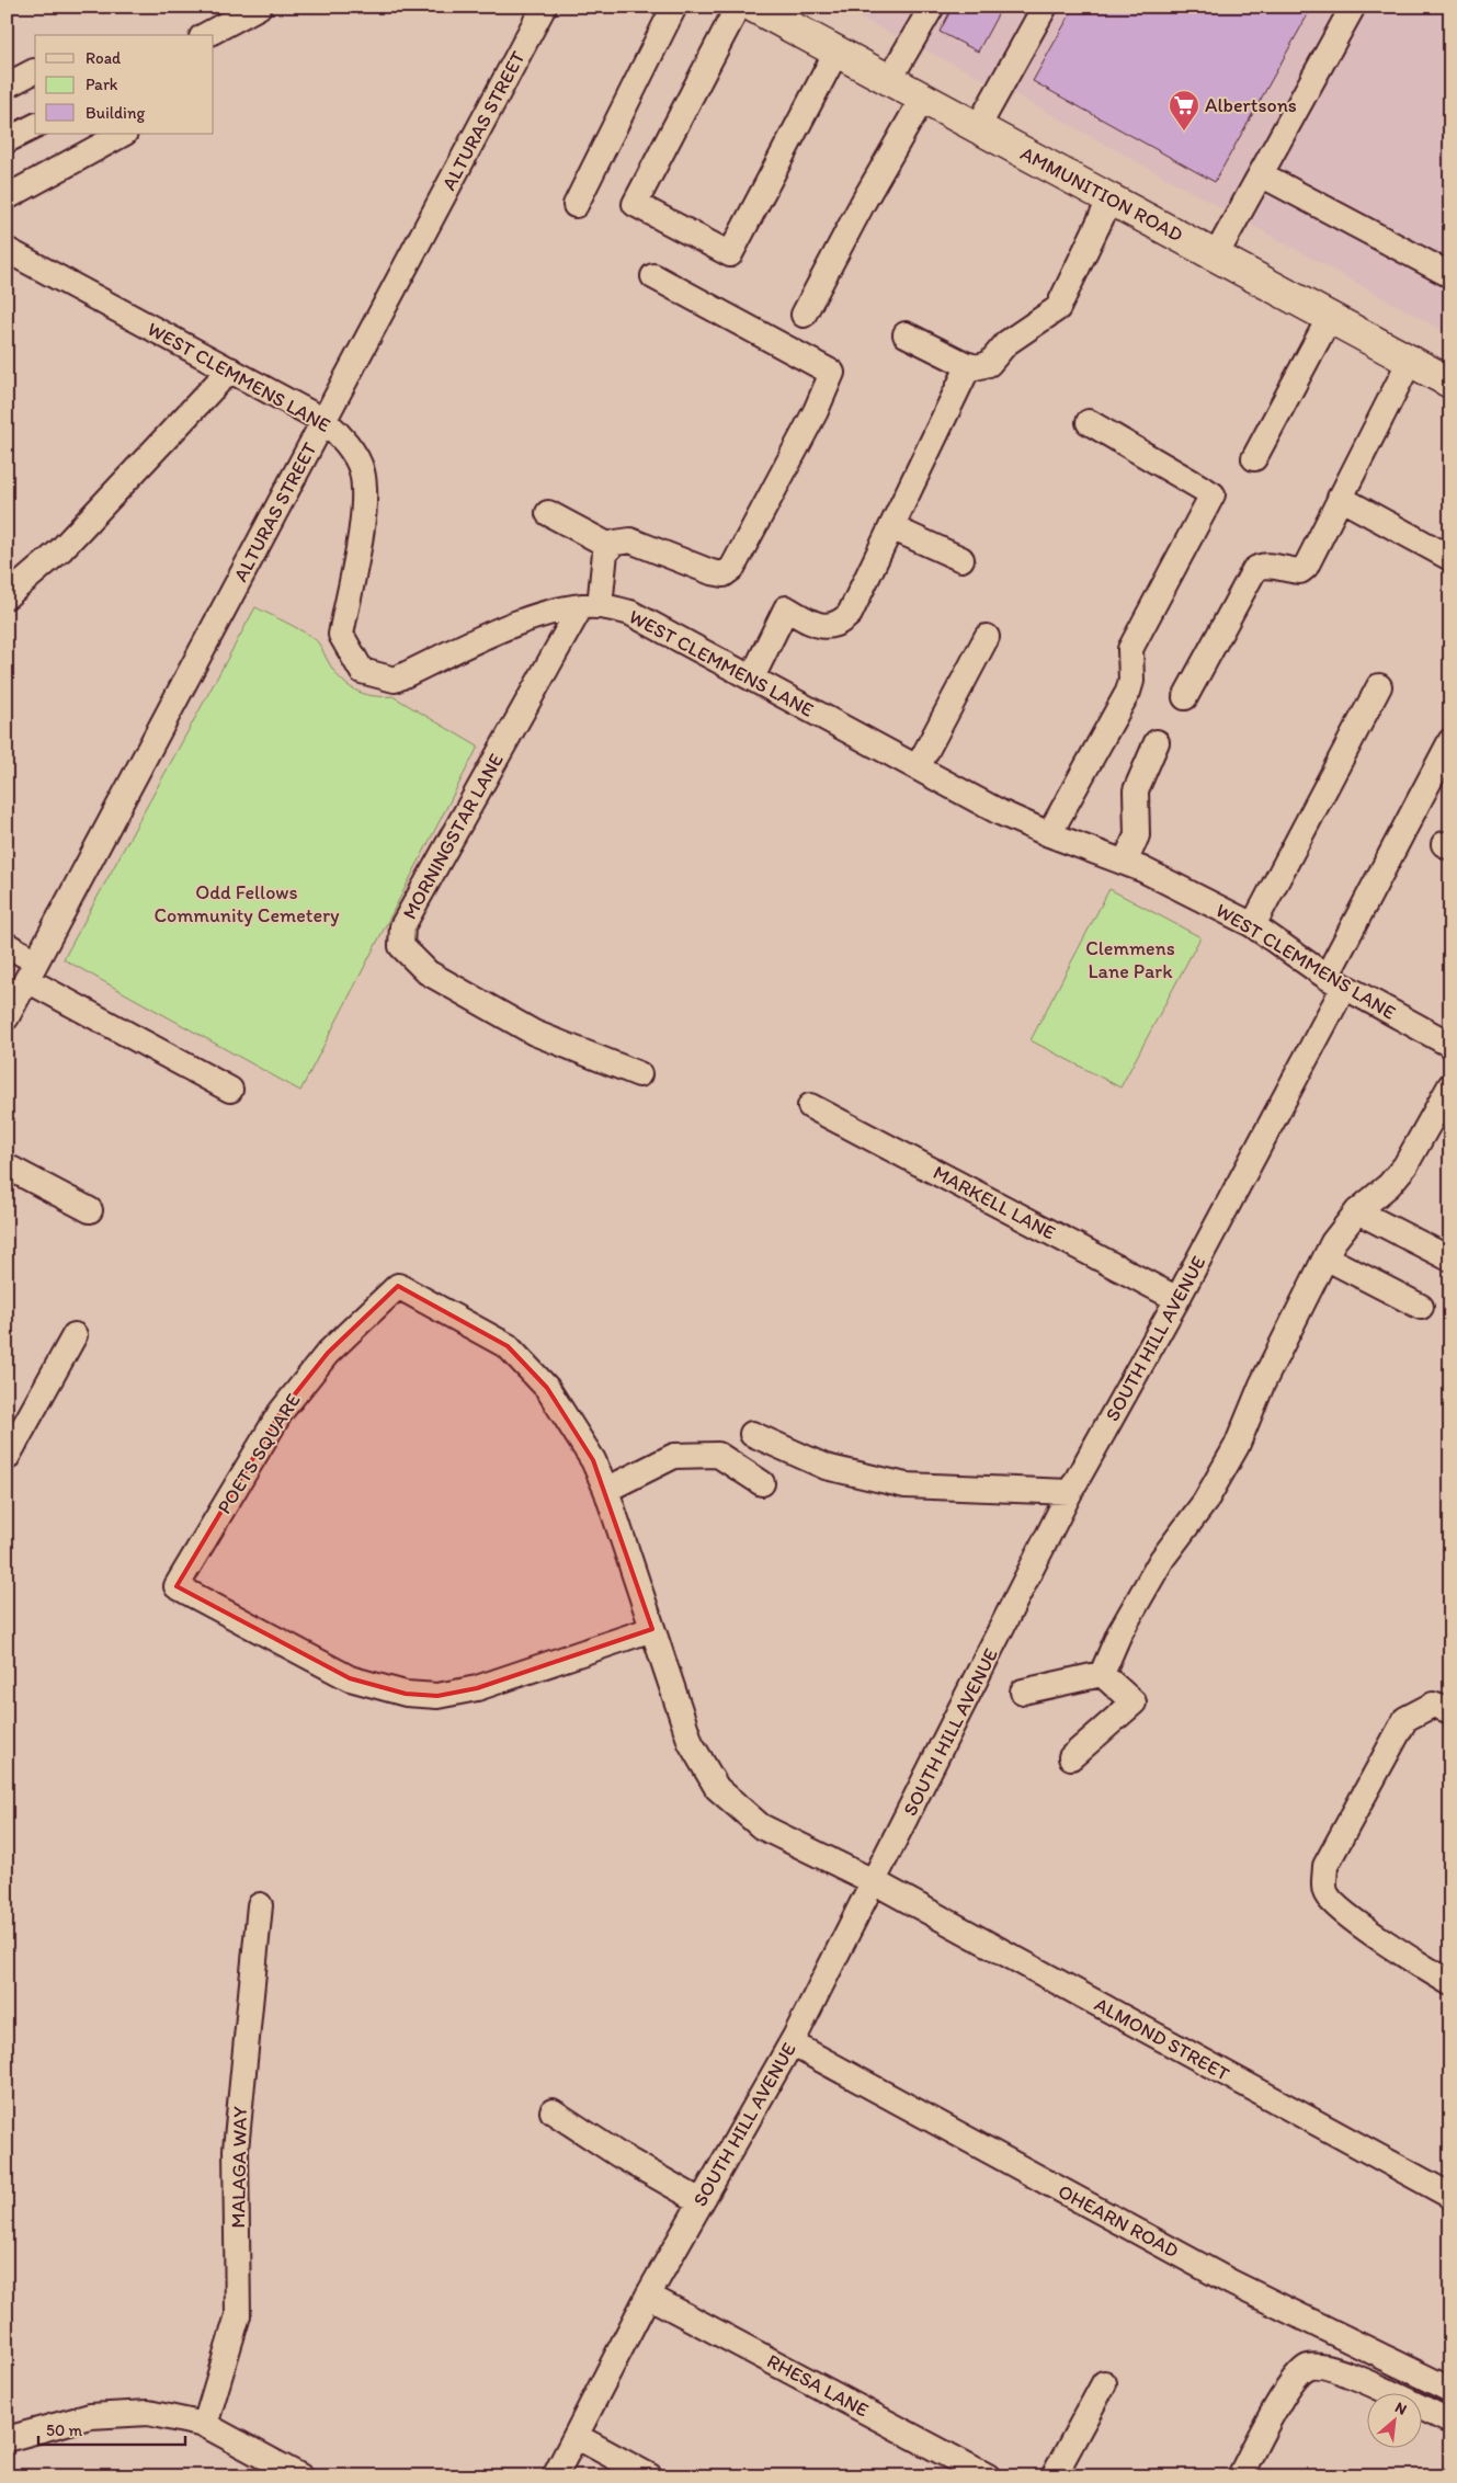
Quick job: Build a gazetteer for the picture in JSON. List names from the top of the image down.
{
  "streets": {
    "main road": ["AMMUNITION ROAD"],
    "street": [
      "ALTURAS STREET",
      "WEST CLEMMENS LANE",
      "MORNINGSTAR LANE",
      "MARKELL LANE",
      "SOUTH HILL AVENUE",
      "POETS SQUARE",
      "ALMOND STREET",
      "MALAGA WAY",
      "OHEARN ROAD",
      "RHESA LANE"
    ]
  },
  "crossings": [
    ["ALTURAS STREET", "WEST CLEMMENS LANE"],
    ["WEST CLEMMENS LANE", "MORNINGSTAR LANE"],
    ["WEST CLEMMENS LANE", "SOUTH HILL AVENUE"],
    ["MARKELL LANE", "SOUTH HILL AVENUE"],
    ["SOUTH HILL AVENUE", "POETS SQUARE"],
    ["SOUTH HILL AVENUE", "ALMOND STREET"],
    ["SOUTH HILL AVENUE", "OHEARN ROAD"],
    ["SOUTH HILL AVENUE", "RHESA LANE"],
    ["POETS SQUARE", "ALMOND STREET"]
  ],
  "parks": ["Odd Fellows Community Cemetery", "Clemmens Lane Park"],
  "places": {
    "supermarket": ["Albertsons"]
  },
  "legend": ["Road", "Park", "Building"],
  "scale_bar": "50 m",
  "north": "top right"
}
